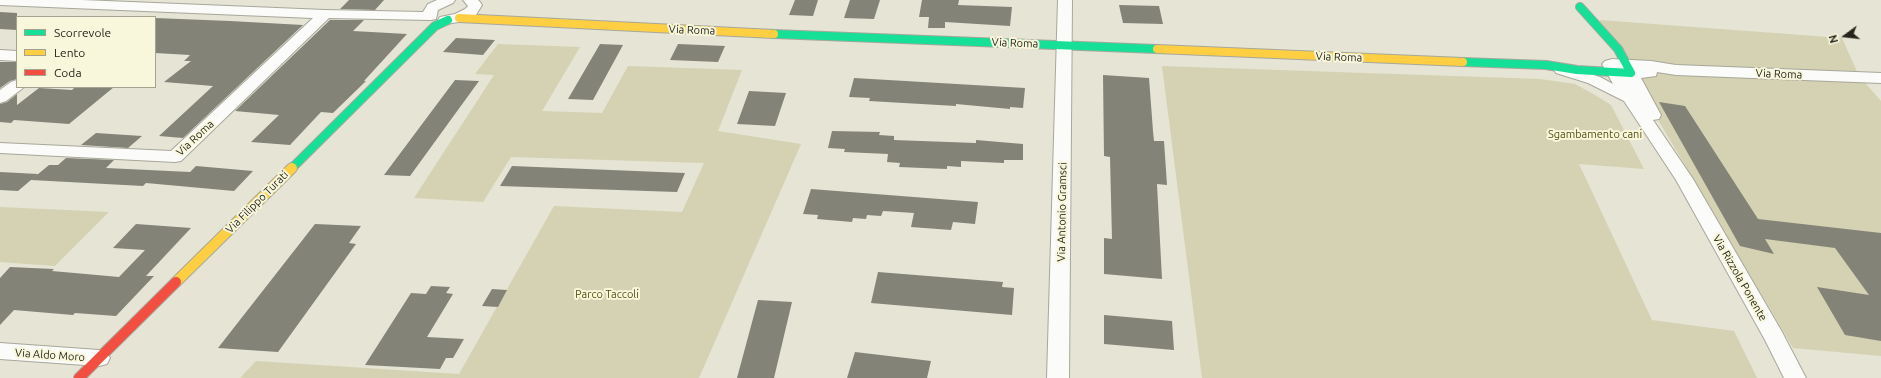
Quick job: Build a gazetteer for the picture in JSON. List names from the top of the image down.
{
  "streets": {
    "street": [
      "Via Roma",
      "Via Filippo Turati",
      "Via Antonio Gramsci",
      "Via Rizzola Ponente",
      "Via Aldo Moro"
    ]
  },
  "crossings": [
    ["Via Roma", "Via Filippo Turati"],
    ["Via Roma", "Via Antonio Gramsci"],
    ["Via Roma", "Via Rizzola Ponente"],
    ["Via Filippo Turati", "Via Aldo Moro"]
  ],
  "parks": ["Sgambamento cani", "Parco Taccoli"],
  "legend": ["Scorrevole", "Lento", "Coda"],
  "north": "left"
}
